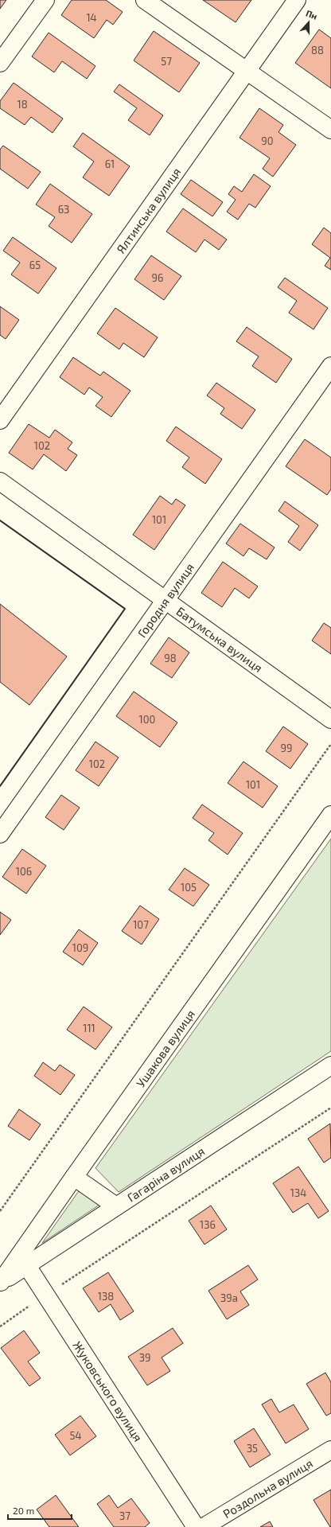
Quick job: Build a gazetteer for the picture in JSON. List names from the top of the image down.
{
  "streets": {
    "street": [
      "Ялтинська вулиця",
      "Городня вулиця",
      "Батумська вулиця",
      "Ушакова вулиця",
      "Гагаріна вулиця",
      "Жуковського вулиця",
      "Роздольна вулиця"
    ]
  },
  "crossings": [
    ["Городня вулиця", "Батумська вулиця"],
    ["Ушакова вулиця", "Гагаріна вулиця"],
    ["Ушакова вулиця", "Жуковського вулиця"],
    ["Гагаріна вулиця", "Жуковського вулиця"]
  ],
  "house_numbers": [
    "14",
    "88",
    "57",
    "18",
    "90",
    "61",
    "63",
    "65",
    "96",
    "102",
    "101",
    "98",
    "100",
    "99",
    "102",
    "101",
    "106",
    "105",
    "107",
    "109",
    "111",
    "134",
    "136",
    "138",
    "39а",
    "39",
    "54",
    "35",
    "37"
  ],
  "scale_bar": "20 m",
  "north": "top"
}
